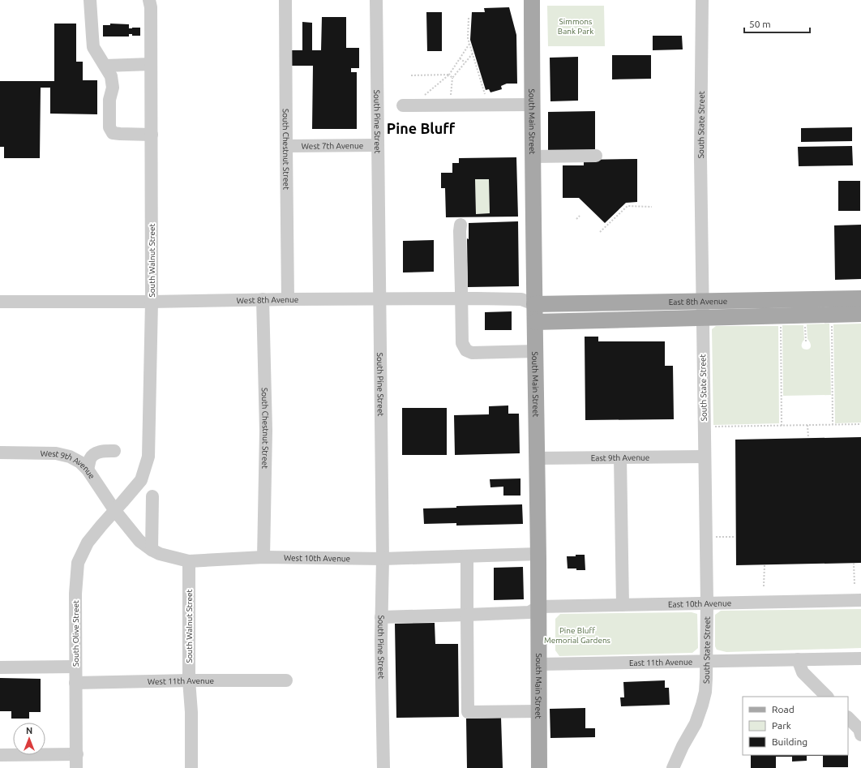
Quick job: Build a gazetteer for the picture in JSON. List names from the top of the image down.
{
  "streets": {
    "main road": ["South Main Street", "East 8th Avenue"],
    "street": [
      "South Pine Street",
      "South State Street",
      "West 7th Avenue",
      "South Chestnut Street",
      "South Walnut Street",
      "West 8th Avenue",
      "East 9th Avenue",
      "West 9th Avenue",
      "West 10th Avenue",
      "East 10th Avenue",
      "South Olive Street",
      "East 11th Avenue",
      "West 11th Avenue"
    ]
  },
  "crossings": [
    ["South Pine Street", "West 7th Avenue"],
    ["South Pine Street", "West 8th Avenue"],
    ["South Pine Street", "West 10th Avenue"],
    ["South Main Street", "West 8th Avenue"],
    ["South Main Street", "East 8th Avenue"],
    ["South Main Street", "East 9th Avenue"],
    ["South Main Street", "West 10th Avenue"],
    ["South Main Street", "East 10th Avenue"],
    ["South Main Street", "East 11th Avenue"],
    ["South State Street", "East 8th Avenue"],
    ["South State Street", "East 9th Avenue"],
    ["South State Street", "East 10th Avenue"],
    ["South State Street", "East 11th Avenue"],
    ["West 7th Avenue", "South Chestnut Street"],
    ["South Chestnut Street", "West 8th Avenue"],
    ["South Chestnut Street", "West 10th Avenue"],
    ["South Walnut Street", "West 8th Avenue"],
    ["South Walnut Street", "West 9th Avenue"],
    ["South Walnut Street", "West 10th Avenue"],
    ["South Walnut Street", "South Olive Street"],
    ["South Walnut Street", "West 11th Avenue"],
    ["West 8th Avenue", "East 8th Avenue"],
    ["West 9th Avenue", "West 10th Avenue"],
    ["West 9th Avenue", "South Olive Street"],
    ["West 10th Avenue", "South Olive Street"],
    ["South Olive Street", "West 11th Avenue"]
  ],
  "districts": ["Pine Bluff"],
  "parks": ["Simmons Bank Park", "Pine Bluff Memorial Gardens"],
  "legend": ["Road", "Park", "Building"],
  "scale_bar": "50 m",
  "north": "top"
}
